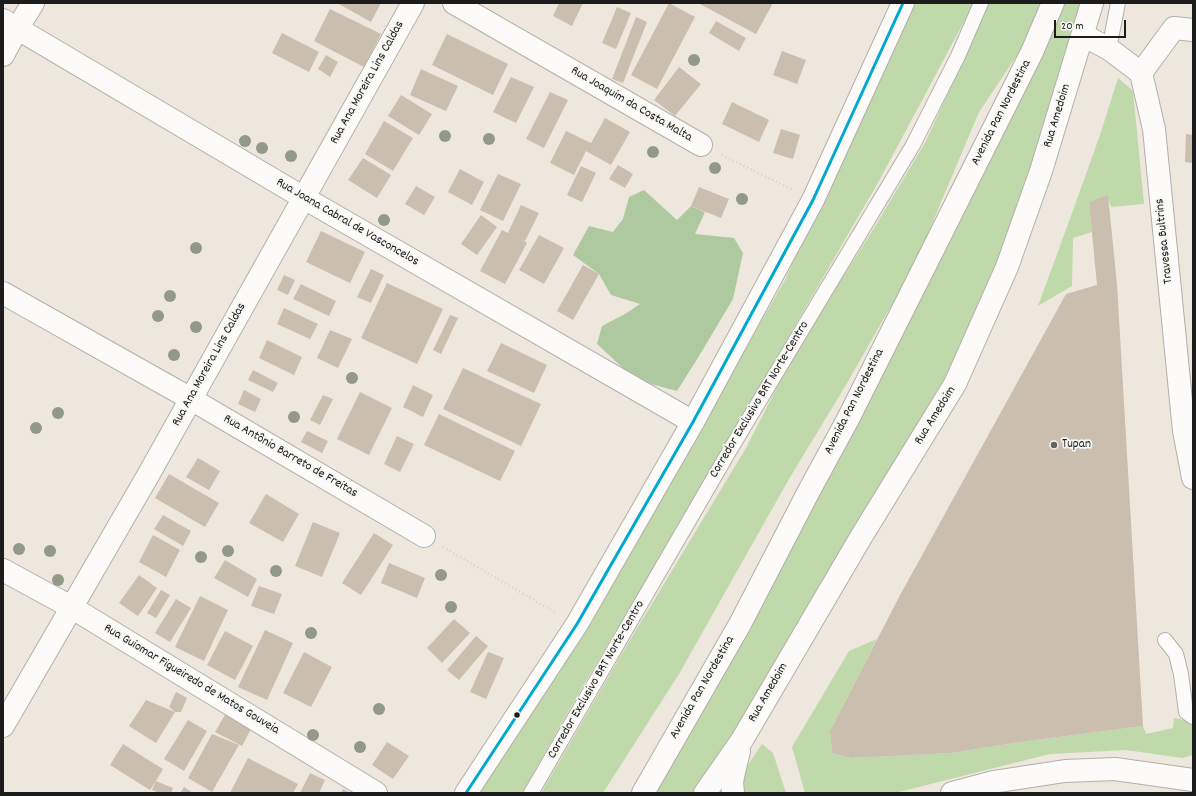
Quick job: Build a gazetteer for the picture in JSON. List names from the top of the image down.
{
  "streets": {
    "main road": [
      "Rua Ana Moreira Lins Caldas",
      "Rua Joaquim da Costa Malta",
      "Avenida Pan Nordestina",
      "Rua Amedoim",
      "Rua Joana Cabral de Vasconcelos",
      "Travessa Bultrins",
      "Rua Antônio Barreto de Freitas",
      "Rua Guiomar Figueiredo de Matos Gouveia"
    ],
    "lane": ["Corredor Exclusivo BRT Norte-Centro"]
  },
  "crossings": [
    ["Rua Ana Moreira Lins Caldas", "Rua Joana Cabral de Vasconcelos"],
    ["Rua Ana Moreira Lins Caldas", "Rua Antônio Barreto de Freitas"],
    ["Rua Ana Moreira Lins Caldas", "Rua Guiomar Figueiredo de Matos Gouveia"]
  ],
  "places": ["Tupan"],
  "scale_bar": "20 m"
}
